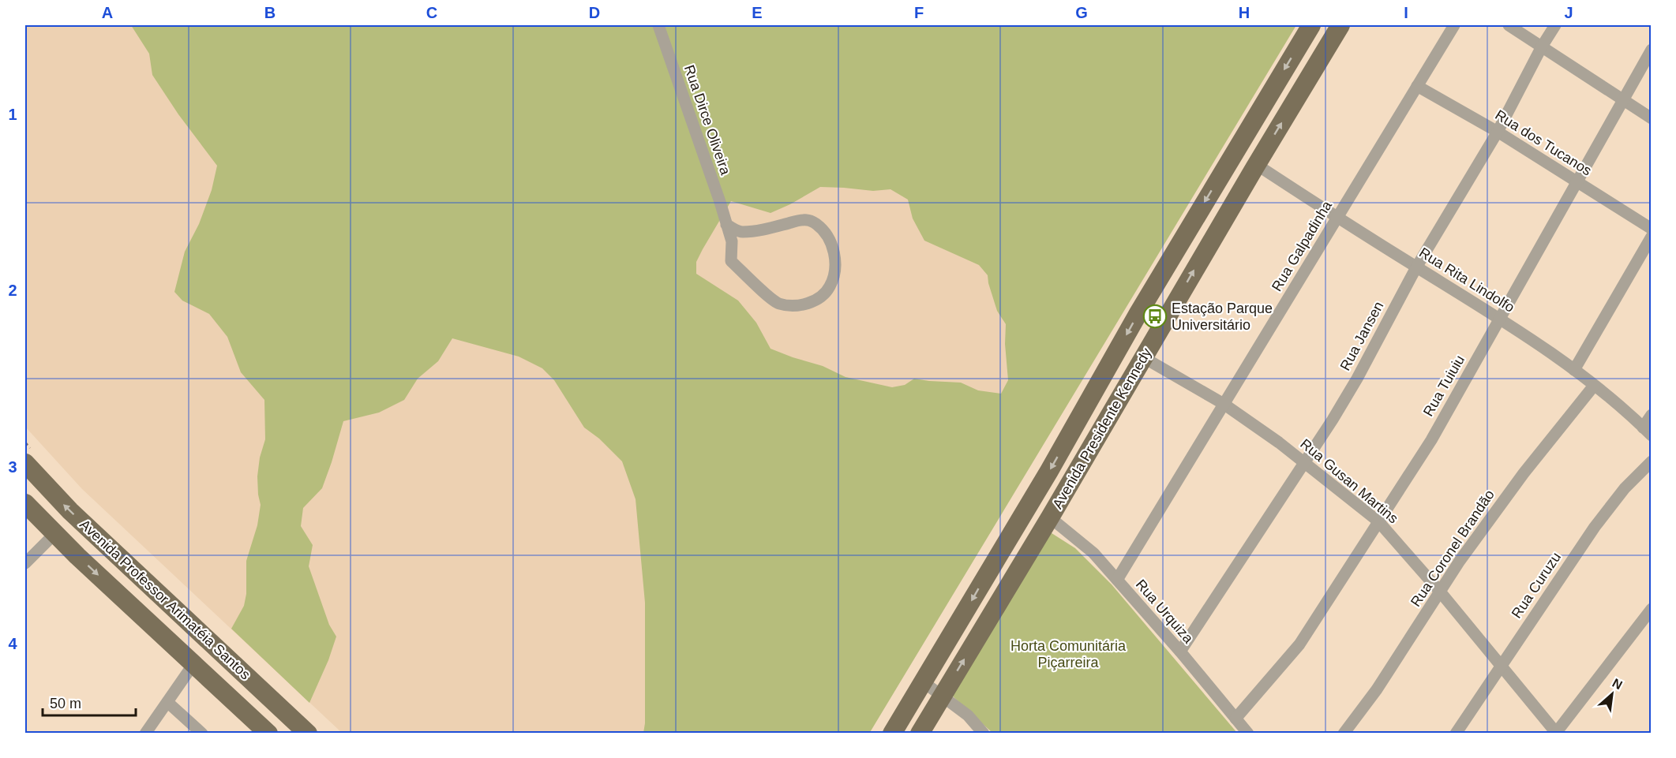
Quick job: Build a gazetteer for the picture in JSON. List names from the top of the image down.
{
  "streets": {
    "main road": ["Avenida Presidente Kennedy", "Avenida Professor Arimatéia Santos"],
    "street": [
      "Rua Dirce Oliveira",
      "Rua dos Tucanos",
      "Rua Galpadinha",
      "Rua Rita Lindolfo",
      "Rua Jansen",
      "Rua Tuiuiu",
      "Rua Gusan Martins",
      "Rua Coronel Brandão",
      "Rua Curuzu",
      "Rua Urquiza"
    ]
  },
  "crossings": [
    ["Rua dos Tucanos", "Rua Galpadinha"],
    ["Rua dos Tucanos", "Rua Jansen"],
    ["Rua dos Tucanos", "Rua Tuiuiu"],
    ["Rua Galpadinha", "Rua Rita Lindolfo"],
    ["Rua Galpadinha", "Rua Gusan Martins"],
    ["Rua Galpadinha", "Rua Urquiza"],
    ["Rua Rita Lindolfo", "Rua Jansen"],
    ["Rua Rita Lindolfo", "Rua Tuiuiu"],
    ["Rua Rita Lindolfo", "Avenida Presidente Kennedy"],
    ["Rua Rita Lindolfo", "Rua Coronel Brandão"],
    ["Rua Jansen", "Rua Gusan Martins"],
    ["Rua Jansen", "Rua Urquiza"],
    ["Rua Tuiuiu", "Rua Gusan Martins"],
    ["Rua Tuiuiu", "Rua Urquiza"],
    ["Avenida Presidente Kennedy", "Rua Gusan Martins"],
    ["Avenida Presidente Kennedy", "Rua Urquiza"],
    ["Rua Gusan Martins", "Rua Coronel Brandão"],
    ["Rua Gusan Martins", "Rua Curuzu"]
  ],
  "parks": ["Horta Comunitária Piçarreira"],
  "places": {
    "bus stop": ["Estação Parque Universitário"]
  },
  "scale_bar": "50 m",
  "north": "top right",
  "grid": {
    "columns": [
      "A",
      "B",
      "C",
      "D",
      "E",
      "F",
      "G",
      "H",
      "I",
      "J"
    ],
    "rows": [
      "1",
      "2",
      "3",
      "4"
    ]
  }
}
